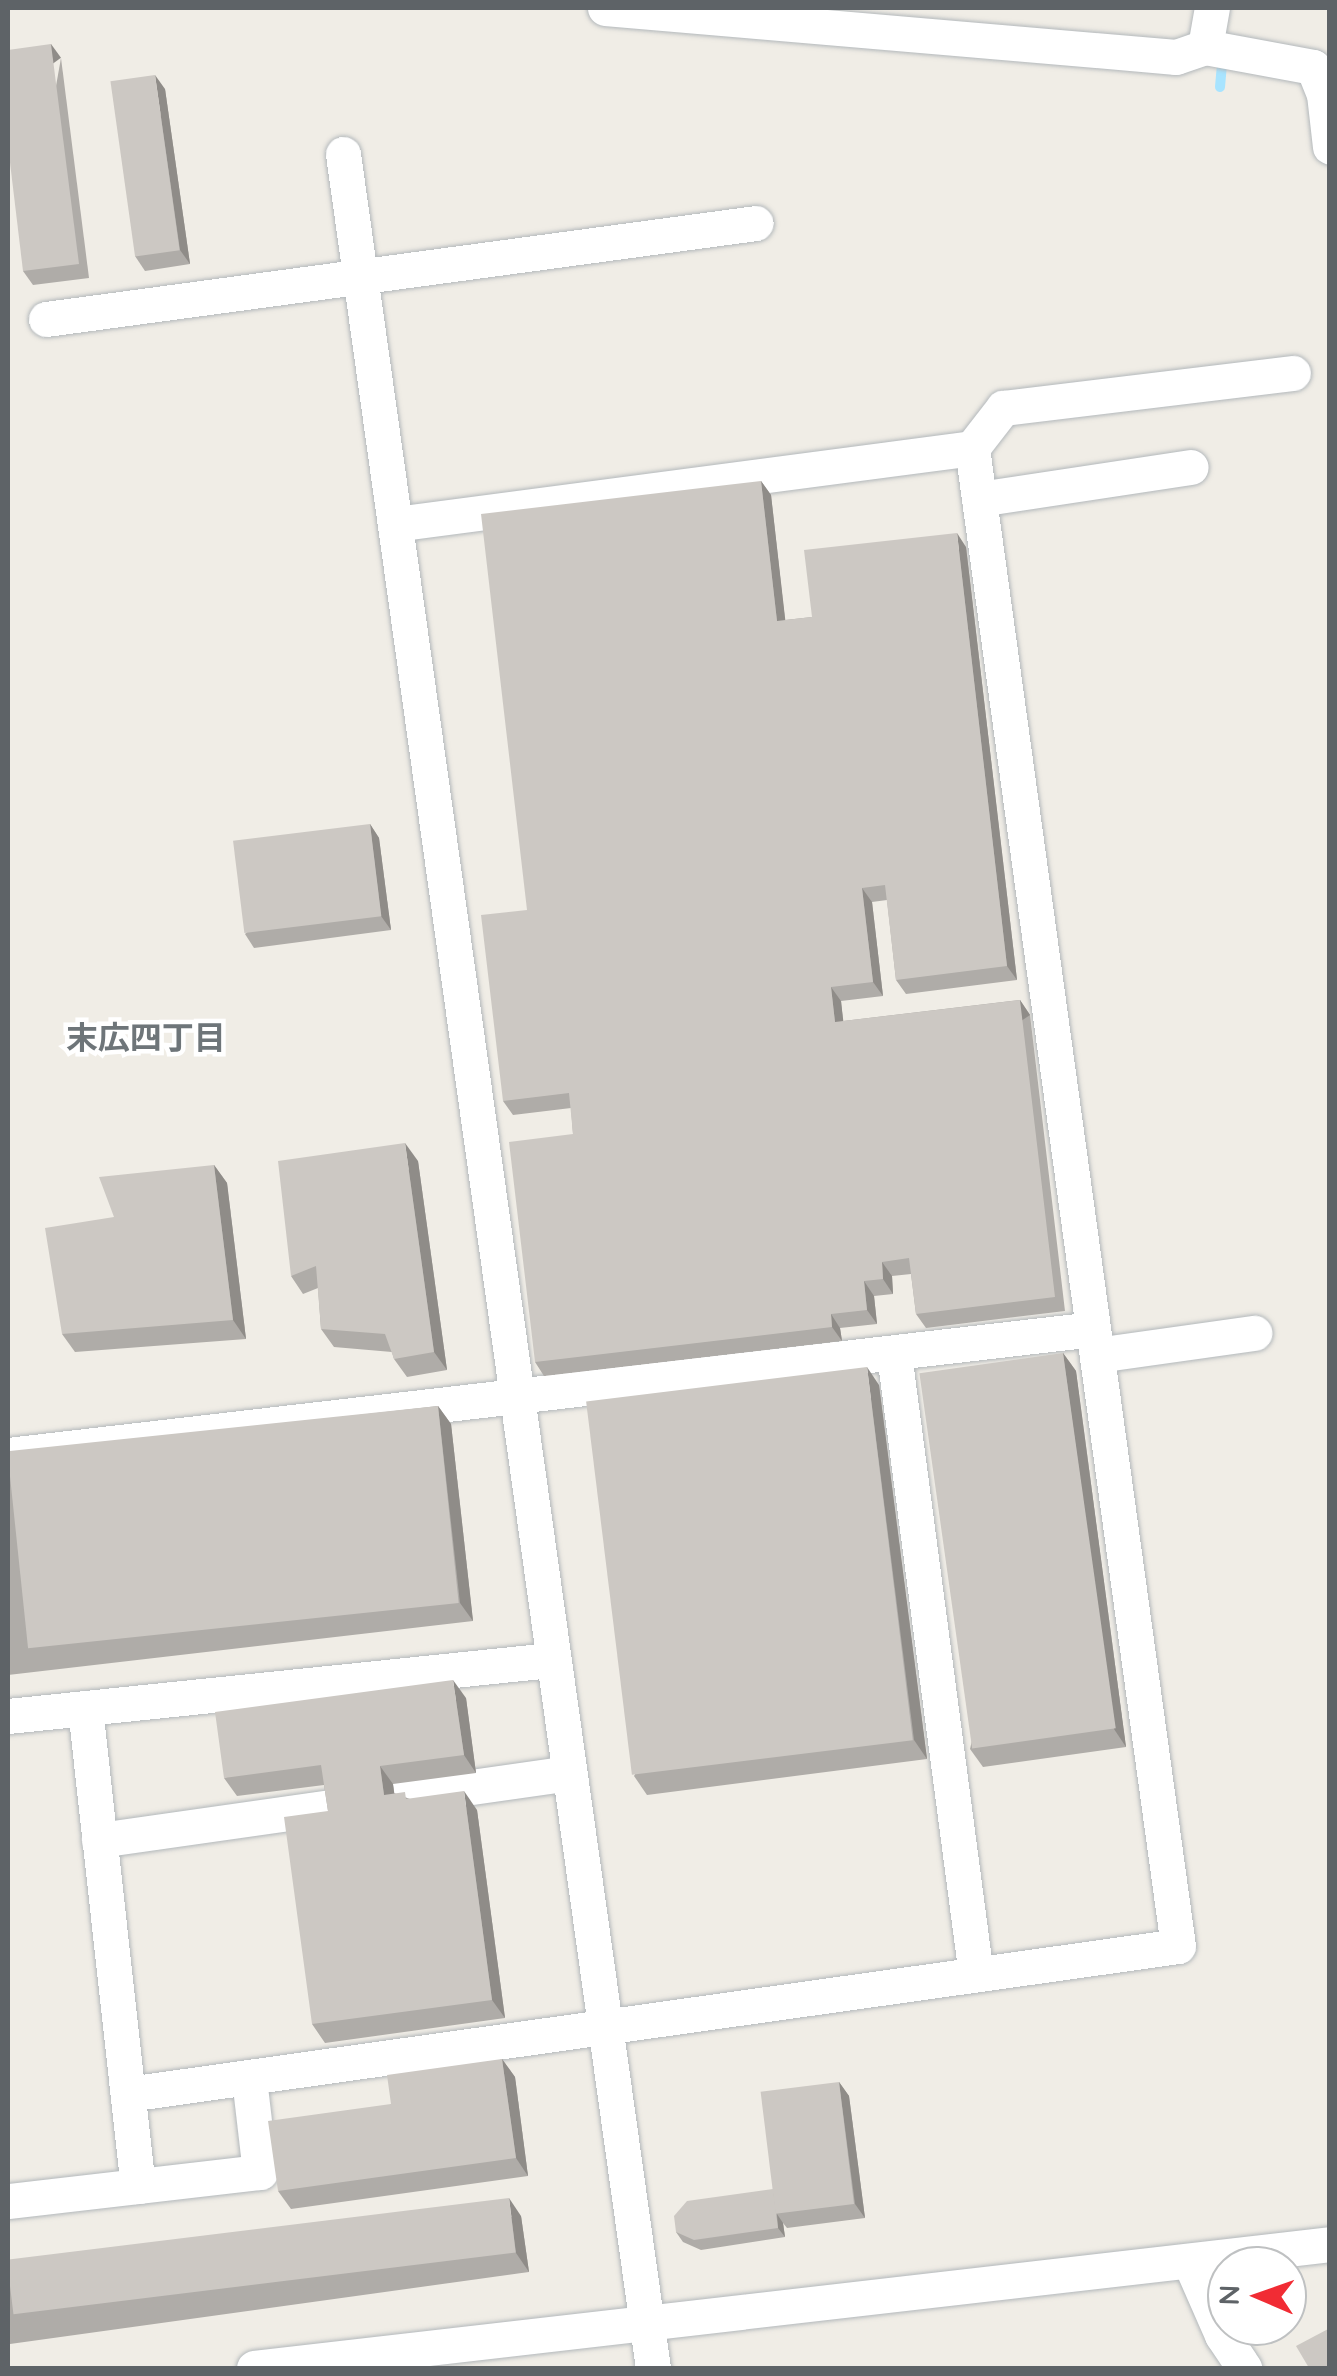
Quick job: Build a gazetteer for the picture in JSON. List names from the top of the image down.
{
  "districts": ["末広四丁目"],
  "north": "left"
}
